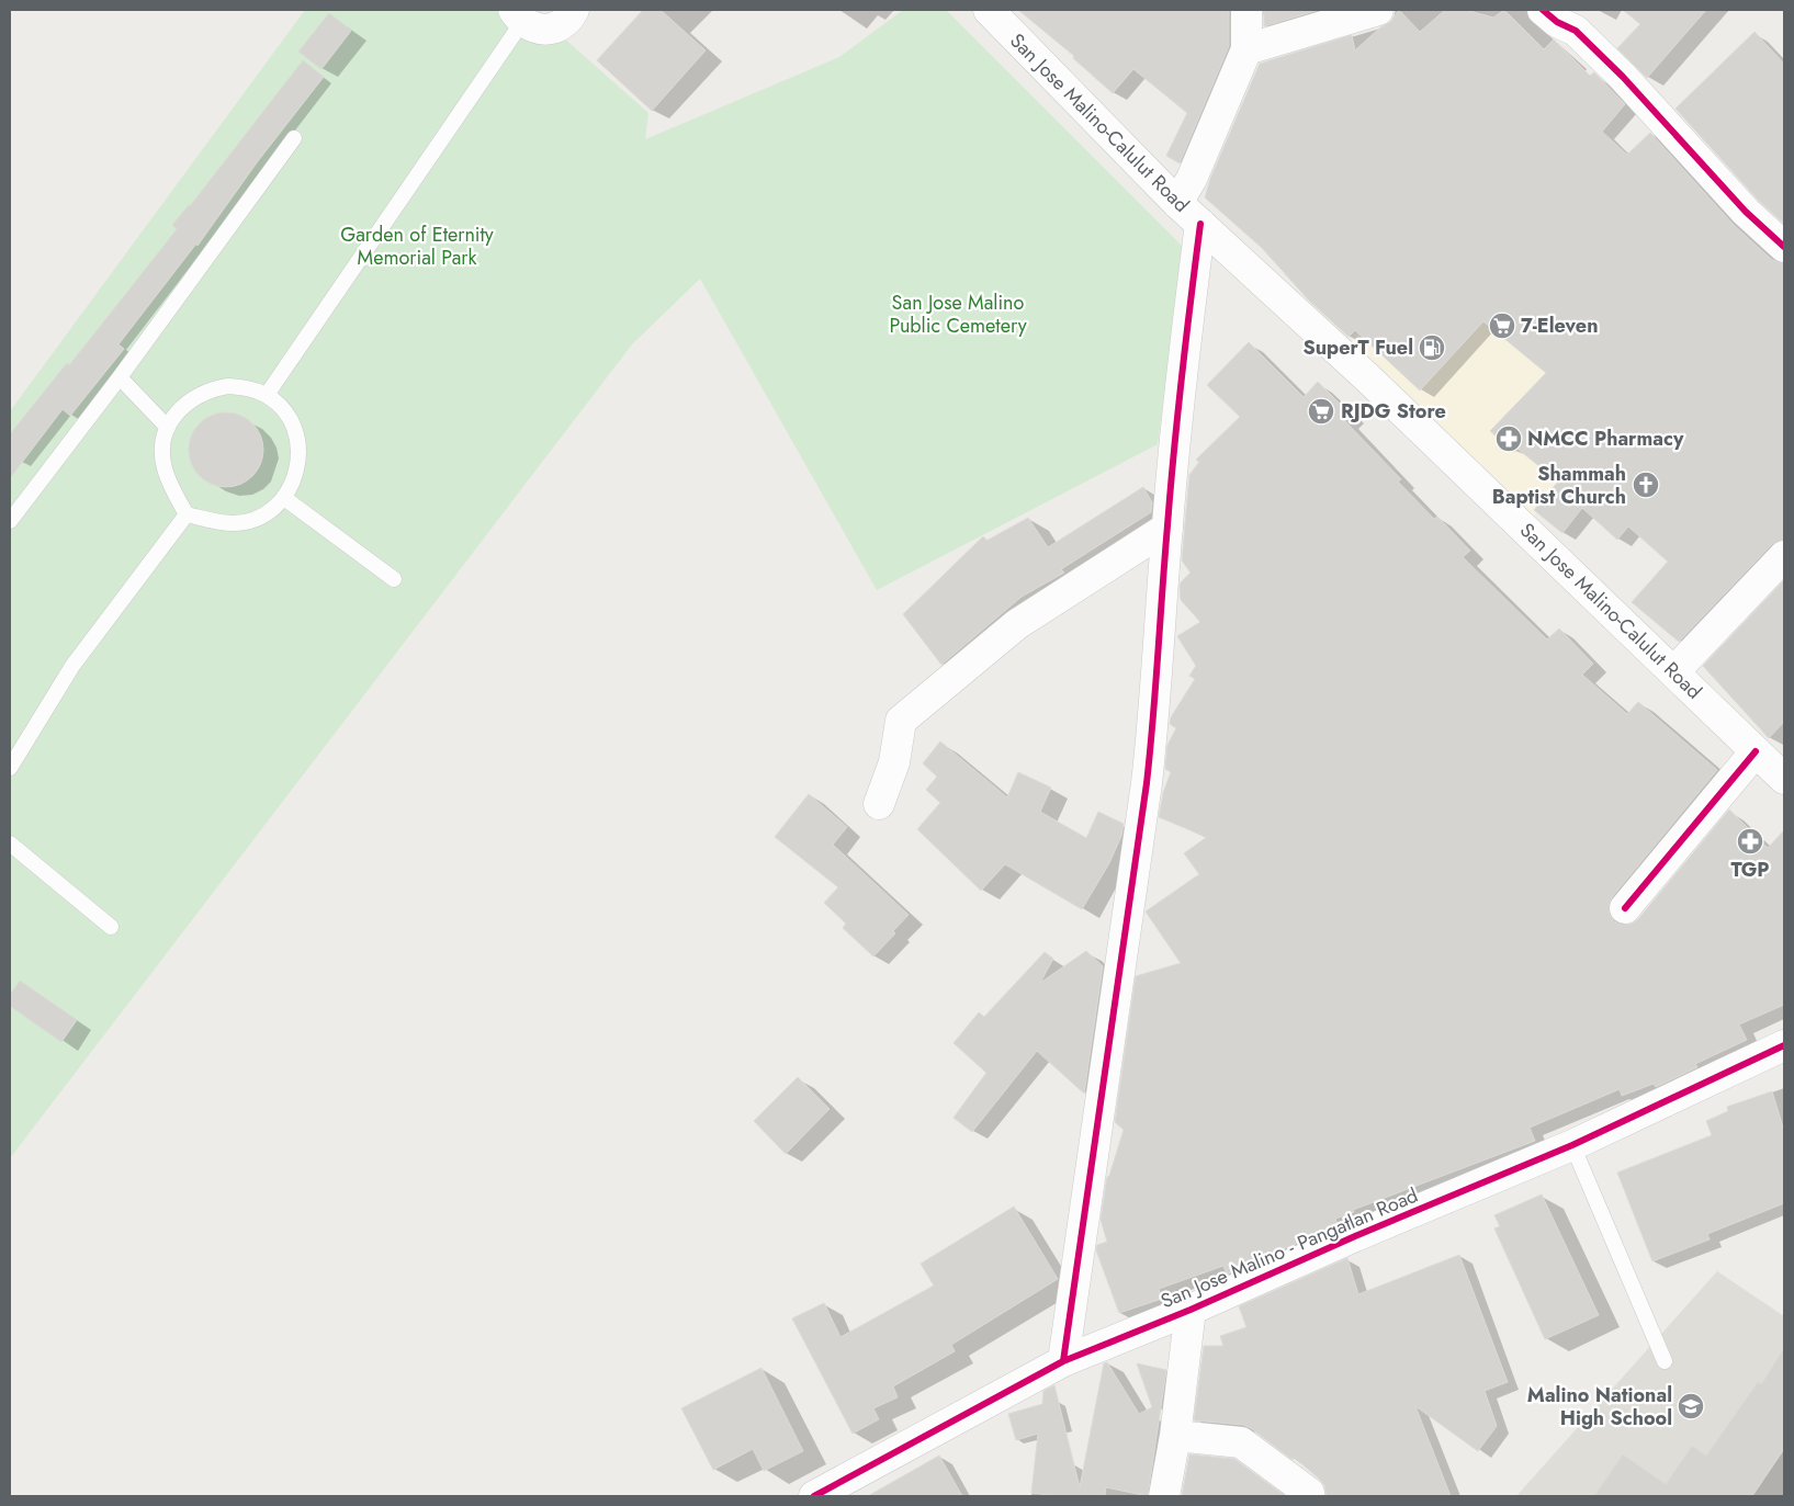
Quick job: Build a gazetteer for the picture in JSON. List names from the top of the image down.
{
  "streets": {
    "street": ["San Jose Malino-Calulut Road", "San Jose Malino - Pangatlan Road"]
  },
  "parks": ["Garden of Eternity Memorial Park", "San Jose Malino Public Cemetery"],
  "places": {
    "supermarket": ["7-Eleven", "RJDG Store"],
    "fuel station": ["SuperT Fuel"],
    "pharmacy": ["NMCC Pharmacy", "TGP"],
    "church": ["Shammah Baptist Church"],
    "school or university": ["Malino National High School"]
  }
}
